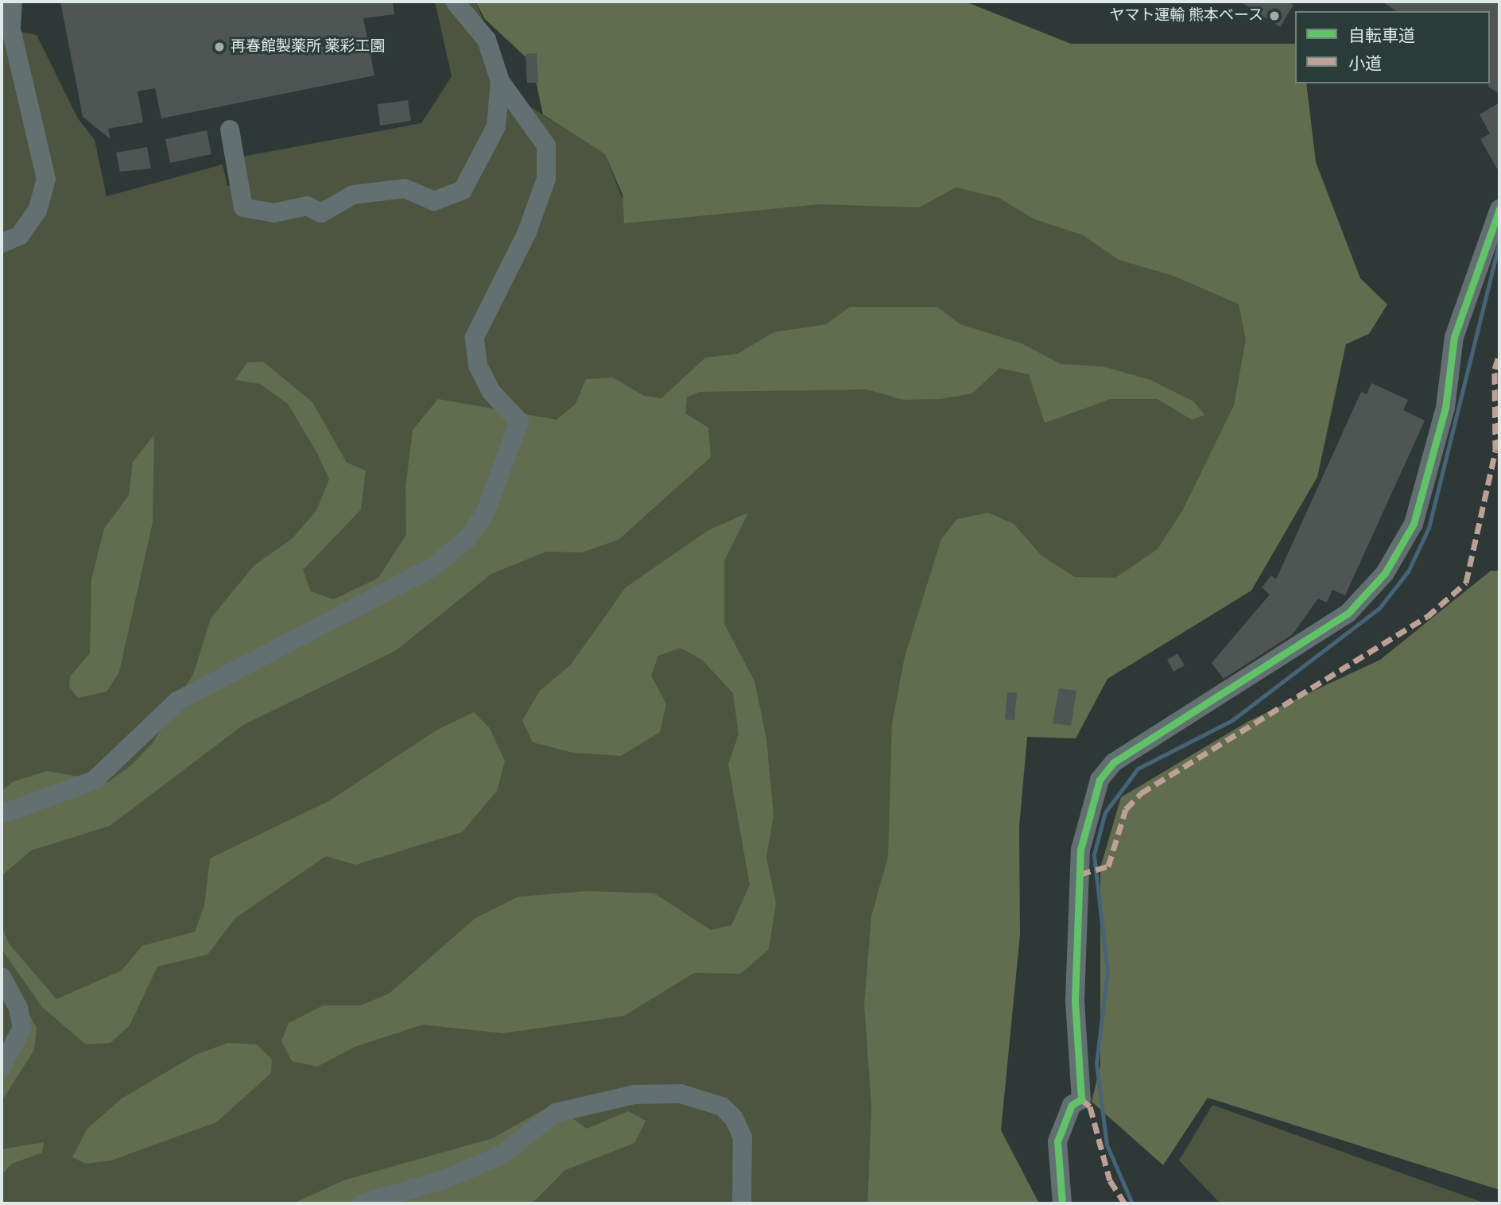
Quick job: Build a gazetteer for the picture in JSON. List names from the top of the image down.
{
  "places": ["ヤマト運輸 熊本ベース", "再春館製薬所 薬彩工園"],
  "legend": ["自転車道", "小道"]
}
